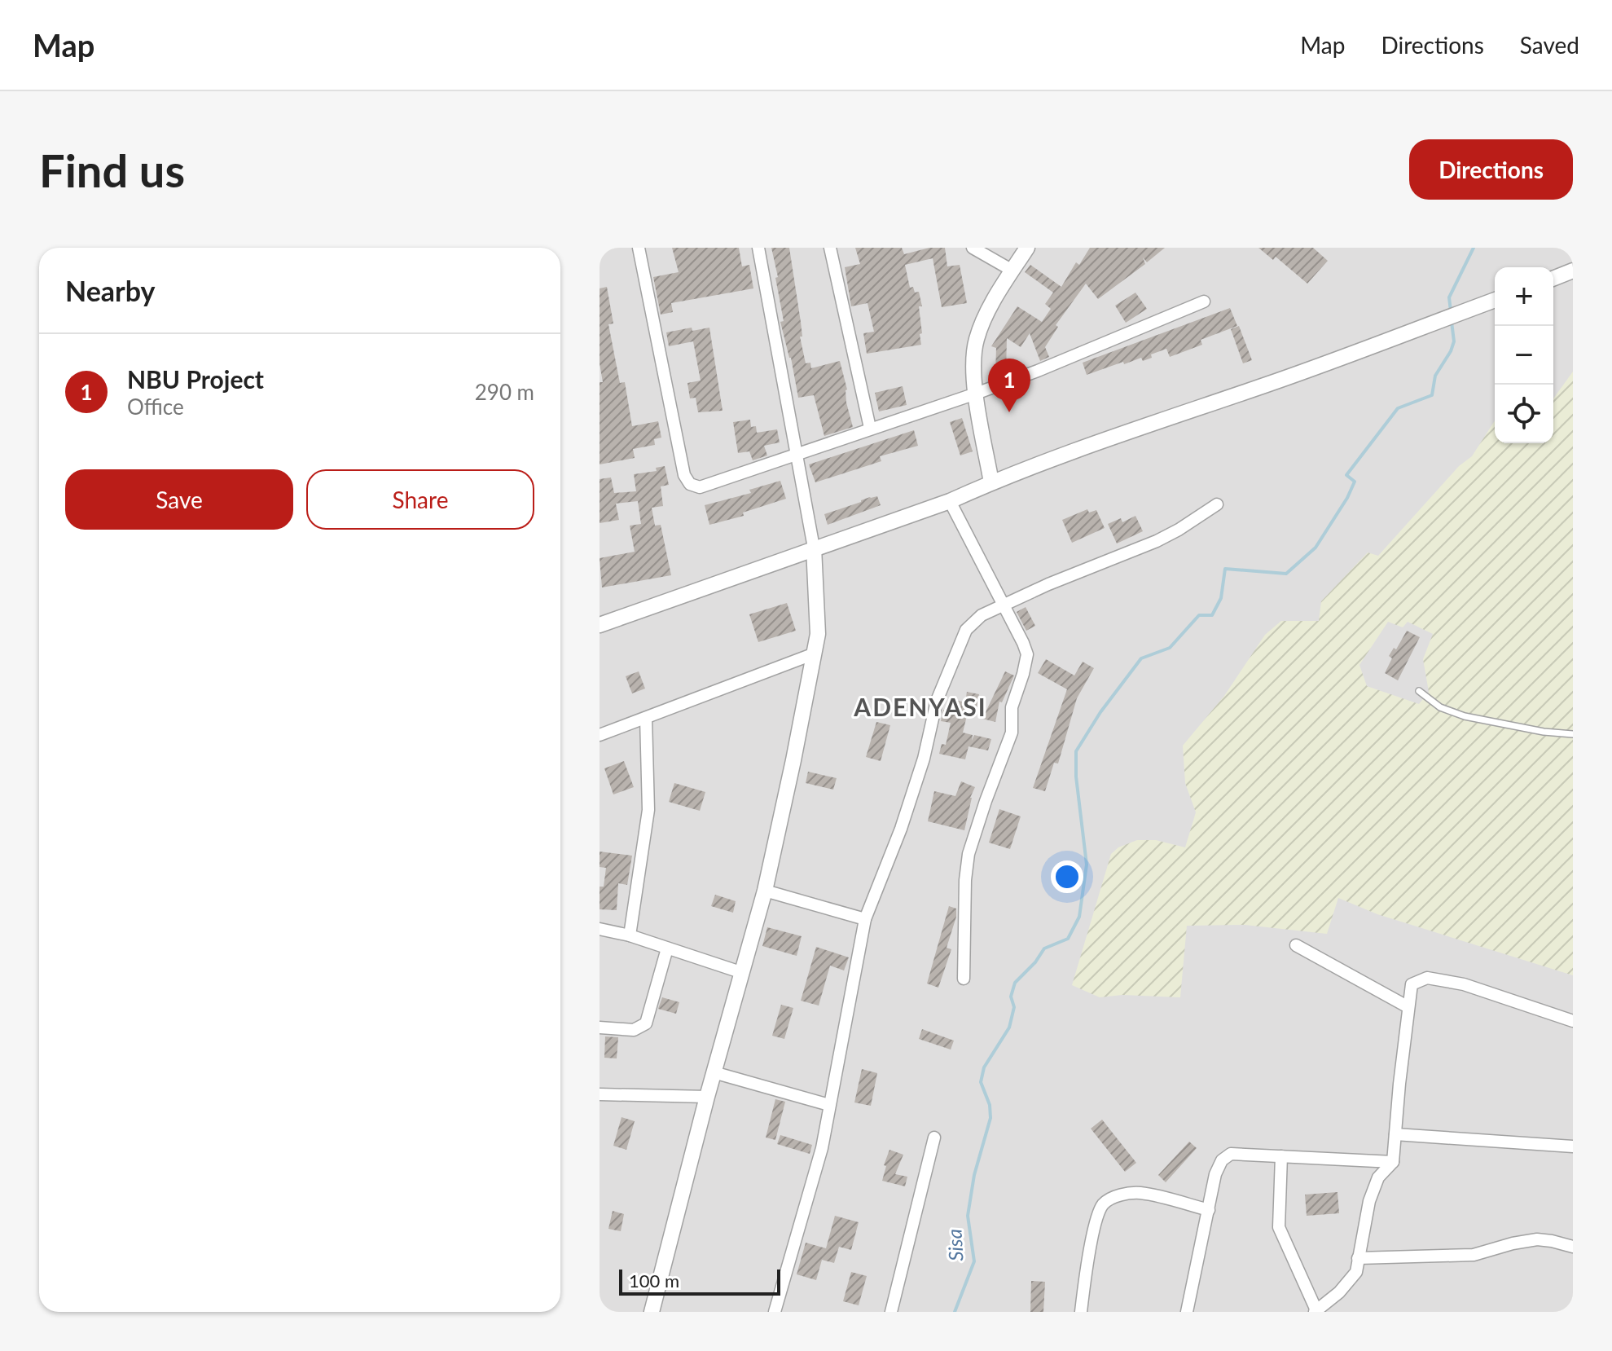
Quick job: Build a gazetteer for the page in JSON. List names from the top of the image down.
{
  "districts": ["ADENYASI"],
  "water": ["Sisa"],
  "scale_bar": "100 m",
  "page": {
    "header": "Map",
    "nav": ["Map", "Directions", "Saved"],
    "buttons": [
      "Directions",
      ["Save", "Share"]
    ],
    "title": "Find us",
    "heading": "Nearby",
    "map_buttons": ["+", "−"],
    "list": [
      {
        "mark": "1",
        "name": "NBU Project",
        "note": "Office",
        "value": "290 m"
      }
    ],
    "pins": "1",
    "scale": "100 m"
  }
}
